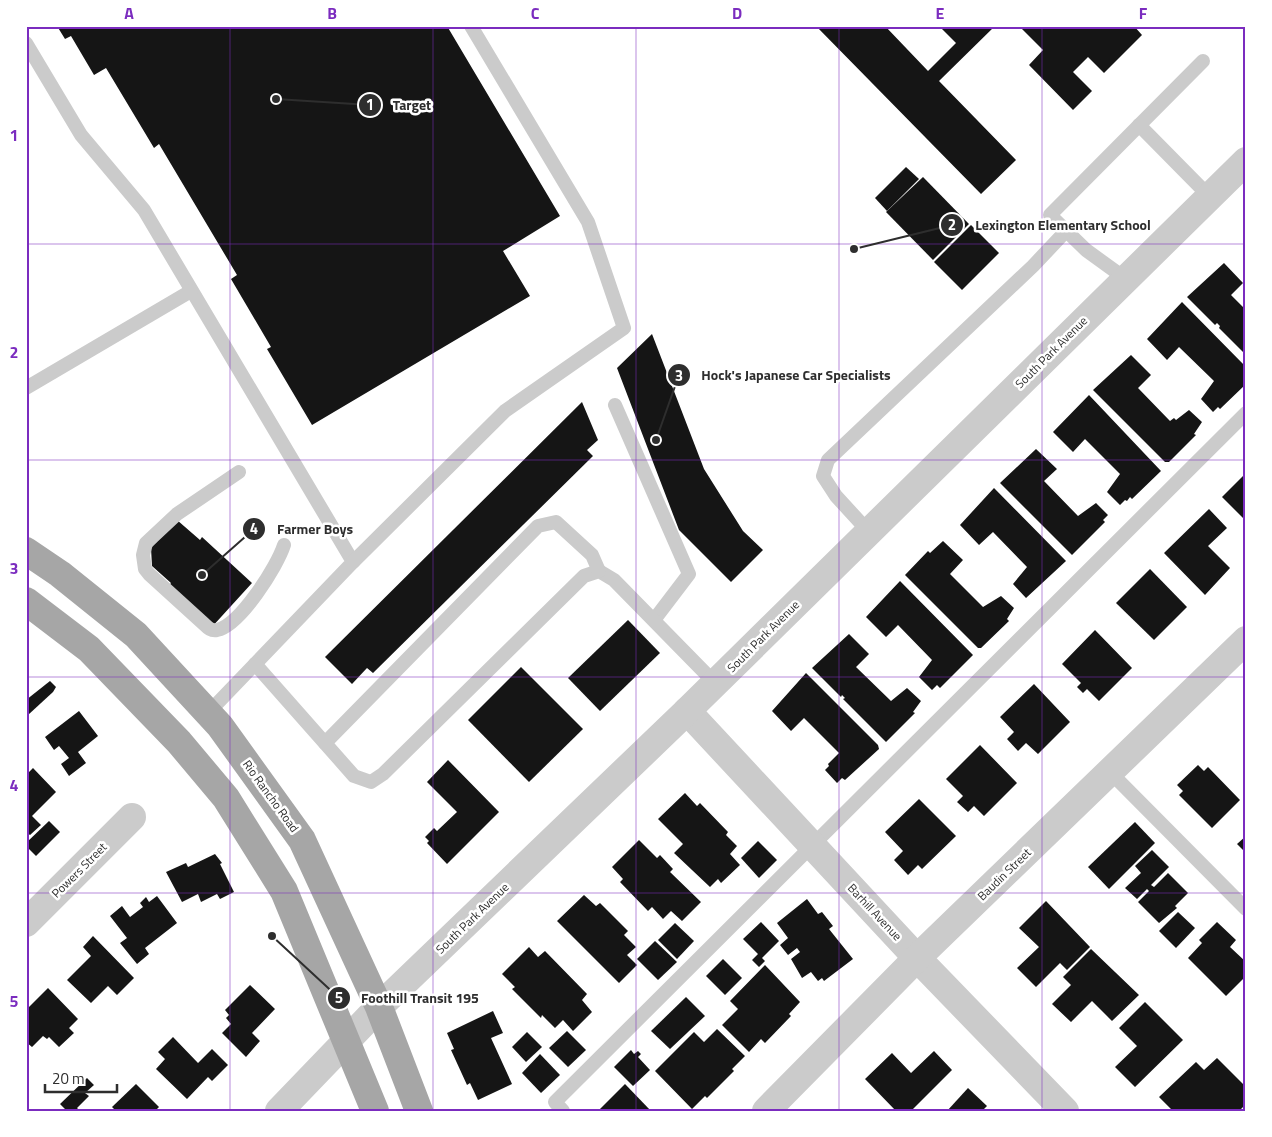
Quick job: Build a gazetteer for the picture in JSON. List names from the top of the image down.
{
  "streets": {
    "main road": ["Rio Rancho Road"],
    "street": [
      "South Park Avenue",
      "Powers Street",
      "Baudin Street",
      "Barhill Avenue"
    ]
  },
  "crossings": [
    ["South Park Avenue", "Rio Rancho Road"],
    ["South Park Avenue", "Barhill Avenue"],
    ["Baudin Street", "Barhill Avenue"]
  ],
  "places": [
    "Target",
    "Lexington Elementary School",
    "Hock's Japanese Car Specialists",
    "Farmer Boys",
    "Foothill Transit 195"
  ],
  "scale_bar": "20 m",
  "grid": {
    "columns": [
      "A",
      "B",
      "C",
      "D",
      "E",
      "F"
    ],
    "rows": [
      "1",
      "2",
      "3",
      "4",
      "5"
    ]
  }
}
